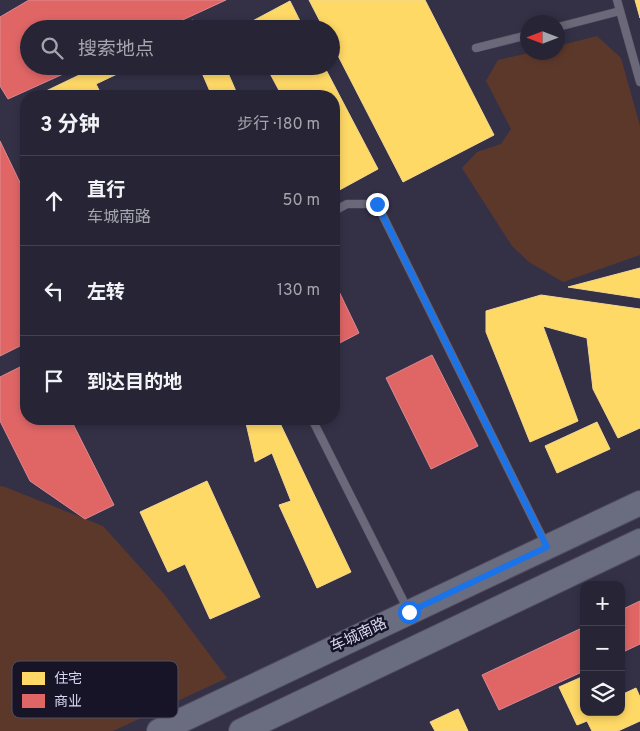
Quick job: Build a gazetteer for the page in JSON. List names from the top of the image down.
{
  "streets": {
    "main road": ["车城南路"]
  },
  "legend": ["住宅", "商业"],
  "north": "left",
  "page": {
    "search": "搜索地点",
    "heading": ["3 分钟", "步行 · 180 m"],
    "list": [
      ["直行", "车城南路", "50 m"],
      ["左转", "130 m"],
      "到达目的地"
    ],
    "map_buttons": ["+", "−"]
  }
}
